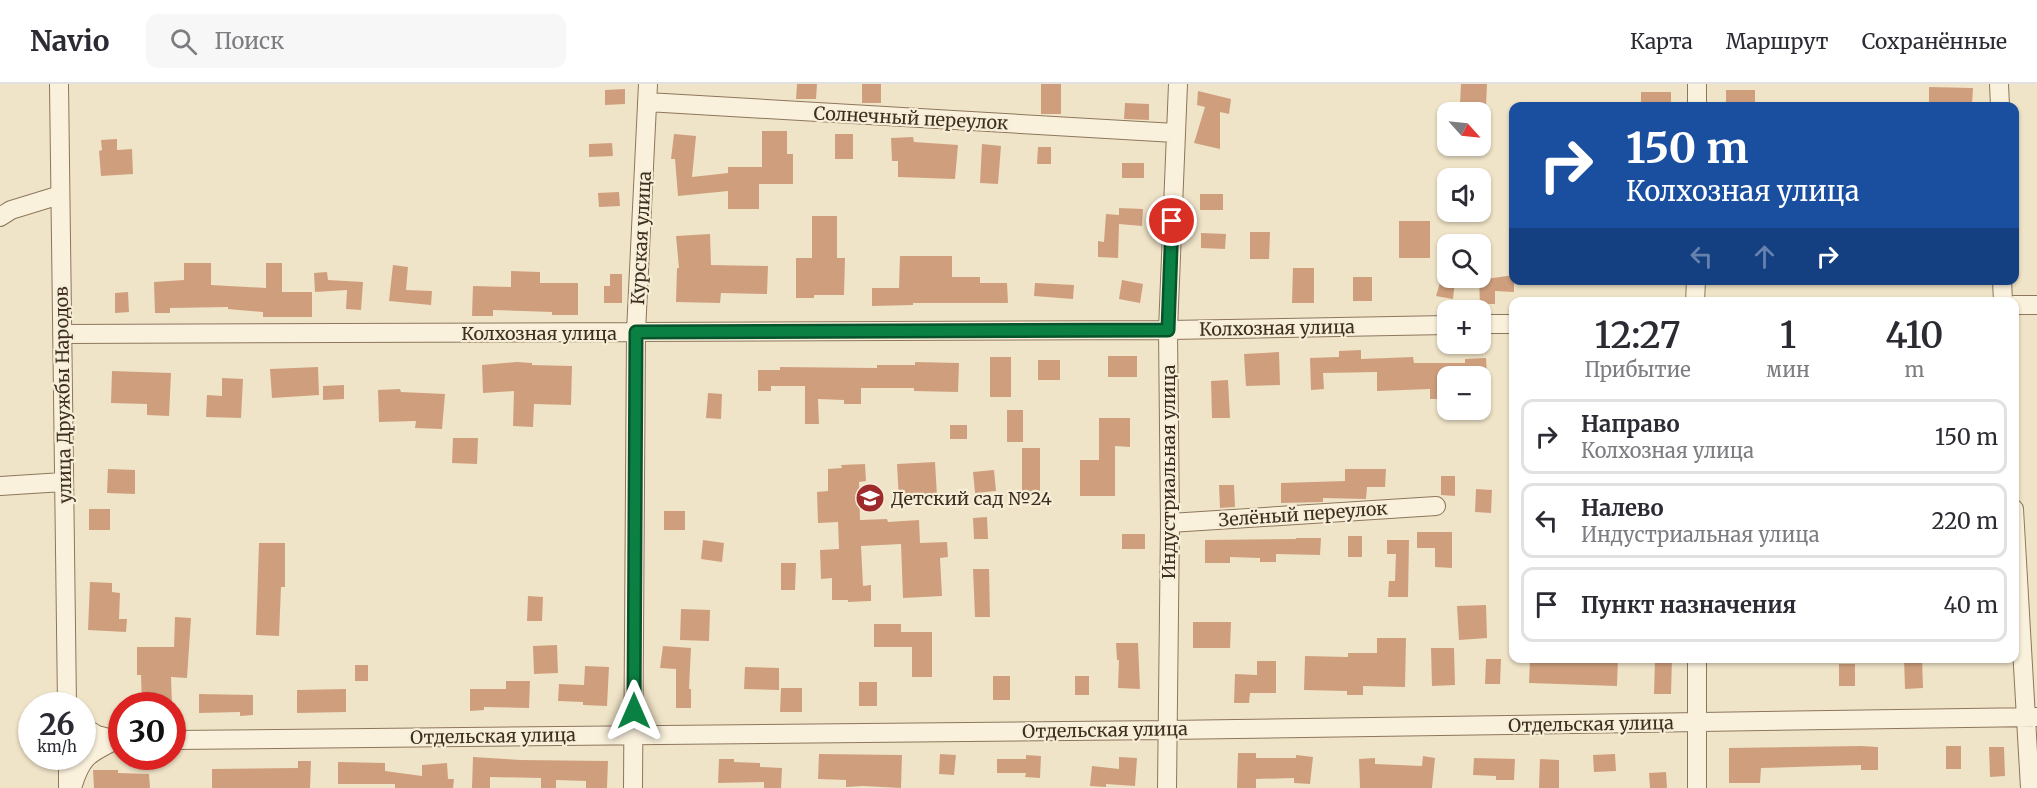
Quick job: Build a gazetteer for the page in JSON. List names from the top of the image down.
{
  "streets": {
    "street": [
      "Солнечный переулок",
      "Курская улица",
      "Колхозная улица",
      "улица Дружбы Народов",
      "Индустриальная улица",
      "Зелёный переулок",
      "Отдельская улица"
    ]
  },
  "crossings": [
    ["Солнечный переулок", "Курская улица"],
    ["Солнечный переулок", "Индустриальная улица"],
    ["Курская улица", "Колхозная улица"],
    ["Курская улица", "Отдельская улица"],
    ["Колхозная улица", "улица Дружбы Народов"],
    ["Колхозная улица", "Индустриальная улица"],
    ["Индустриальная улица", "Зелёный переулок"],
    ["Индустриальная улица", "Отдельская улица"]
  ],
  "places": {
    "school or university": ["Детский сад №24"]
  },
  "north": "bottom right",
  "page": {
    "header": "Navio",
    "search": "Поиск",
    "nav": ["Карта", "Маршрут", "Сохранённые"],
    "map_buttons": ["+", "−"],
    "turn": ["150 m", "Колхозная улица"],
    "eta": [
      "12:27",
      "Прибытие",
      "1",
      "мин",
      "410",
      "m"
    ],
    "list": [
      {
        "name": "Направо",
        "note": "Колхозная улица",
        "value": "150 m"
      },
      {
        "name": "Налево",
        "note": "Индустриальная улица",
        "value": "220 m"
      },
      {
        "name": "Пункт назначения",
        "value": "40 m"
      }
    ],
    "speed": "26 km/h",
    "limit": "30"
  }
}
